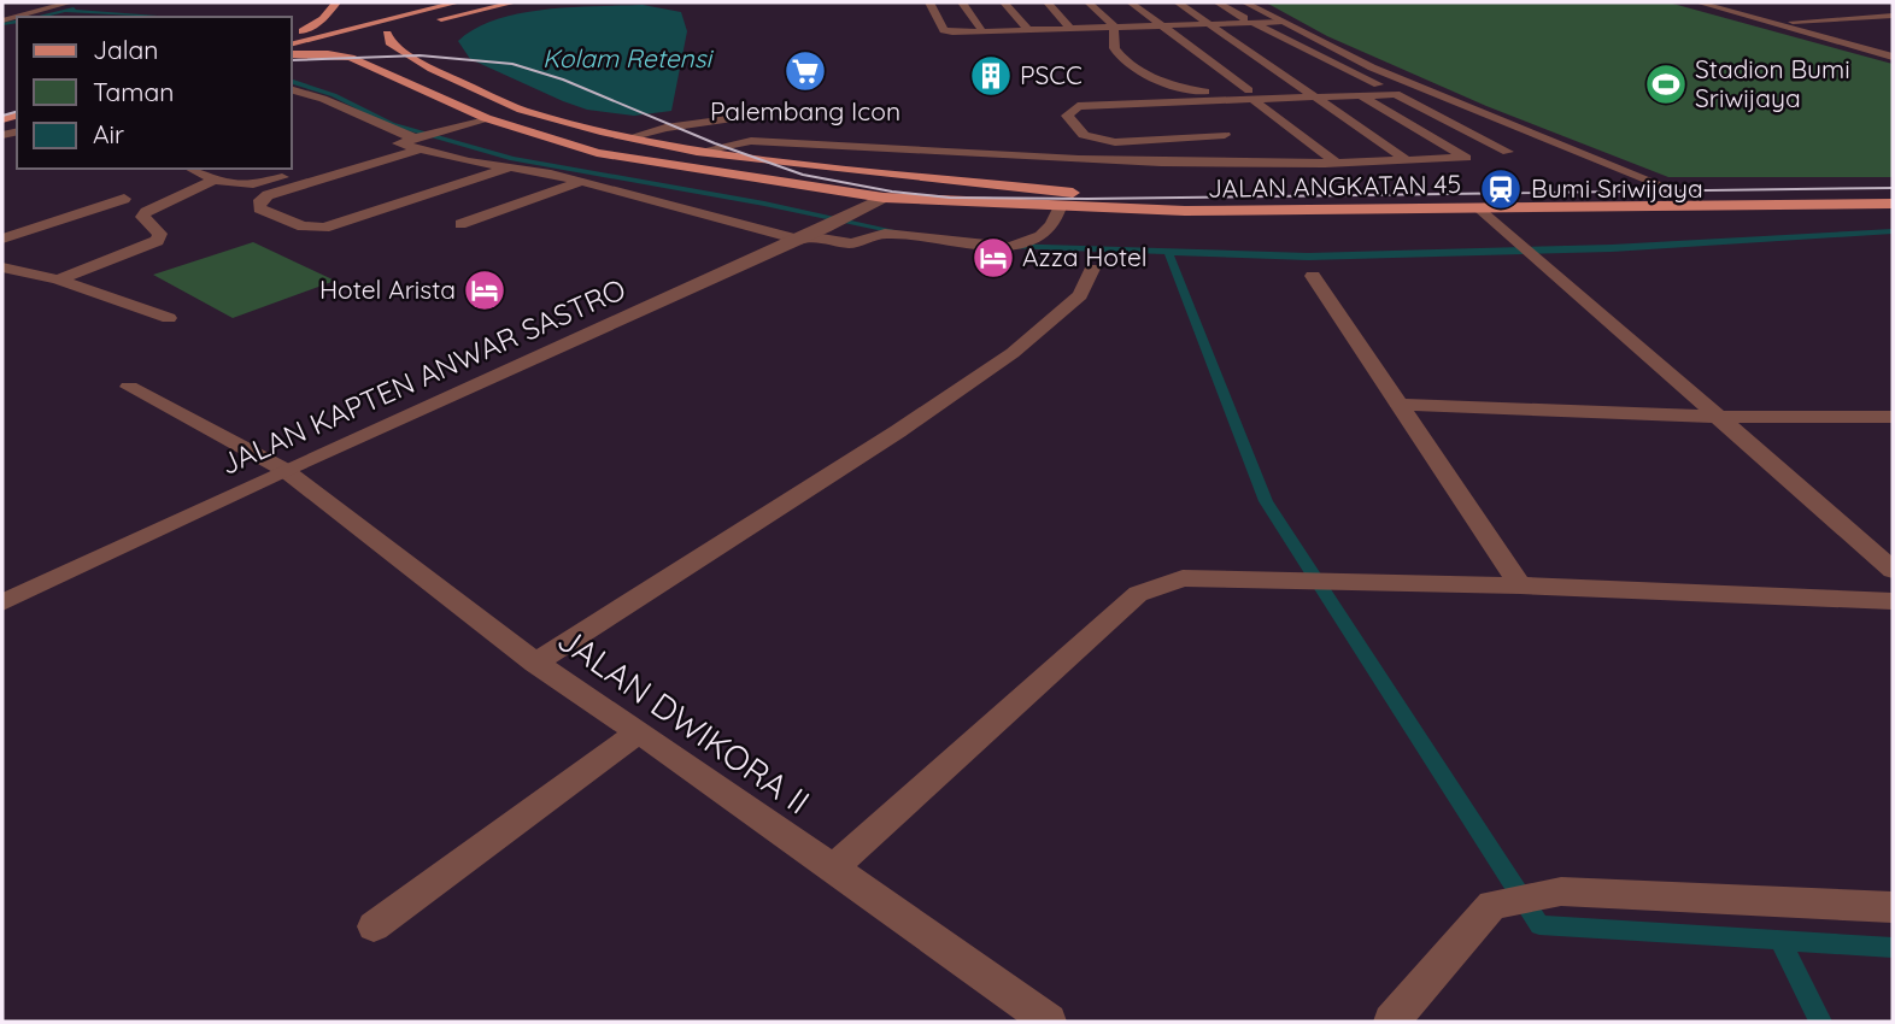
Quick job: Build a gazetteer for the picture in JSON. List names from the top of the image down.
{
  "streets": {
    "main road": ["JALAN ANGKATAN 45"],
    "street": ["JALAN KAPTEN ANWAR SASTRO", "JALAN DWIKORA II"]
  },
  "crossings": [
    ["JALAN ANGKATAN 45", "JALAN KAPTEN ANWAR SASTRO"],
    ["JALAN KAPTEN ANWAR SASTRO", "JALAN DWIKORA II"]
  ],
  "water": ["Kolam Retensi"],
  "places": {
    "supermarket": ["Palembang Icon"],
    "building": ["PSCC"],
    "sports": ["Stadion Bumi Sriwijaya"],
    "station": ["Bumi Sriwijaya"],
    "hotel": ["Azza Hotel", "Hotel Arista"]
  },
  "legend": ["Jalan", "Taman", "Air"]
}
